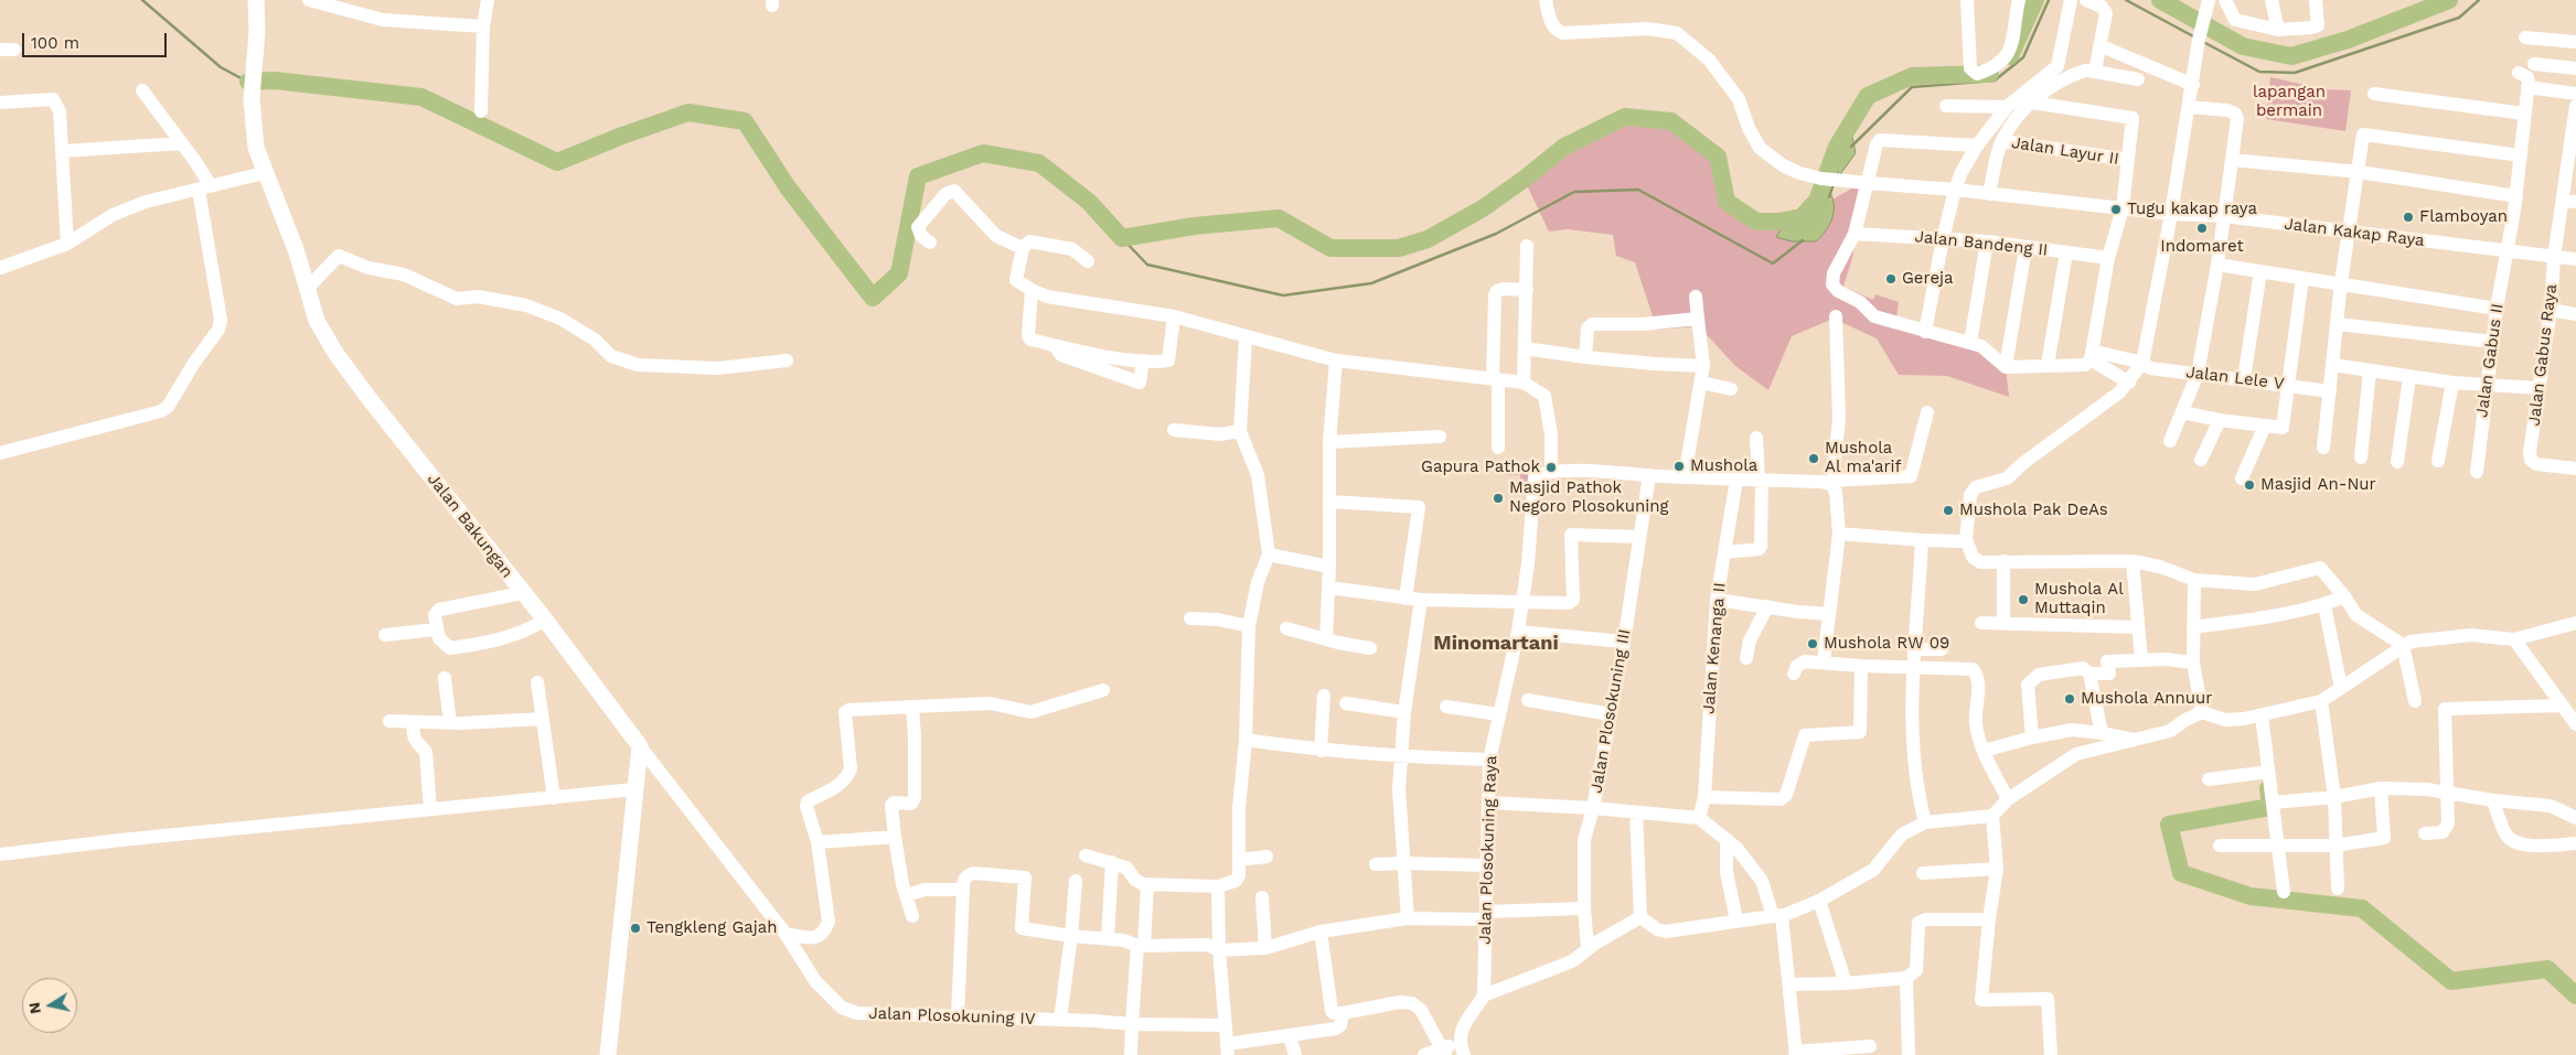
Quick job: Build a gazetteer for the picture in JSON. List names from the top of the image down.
{
  "streets": {
    "main road": ["Jalan Bakungan"],
    "street": [
      "Jalan Layur II",
      "Jalan Kakap Raya",
      "Jalan Bandeng II",
      "Jalan Gabus Raya",
      "Jalan Gabus II",
      "Jalan Lele V",
      "Jalan Kenanga II",
      "Jalan Plosokuning III",
      "Jalan Plosokuning Raya",
      "Jalan Plosokuning IV"
    ]
  },
  "crossings": [
    ["Jalan Kakap Raya", "Jalan Gabus Raya"],
    ["Jalan Kakap Raya", "Jalan Gabus II"],
    ["Jalan Bakungan", "Jalan Plosokuning IV"]
  ],
  "districts": ["Minomartani"],
  "parks": ["lapangan bermain"],
  "places": [
    "Tugu kakap raya",
    "Flamboyan",
    "Indomaret",
    "Gereja",
    "Mushola Al ma'arif",
    "Mushola",
    "Gapura Pathok",
    "Masjid An-Nur",
    "Masjid Pathok Negoro Plosokuning",
    "Mushola Pak DeAs",
    "Mushola Al Muttaqin",
    "Mushola RW 09",
    "Mushola Annuur",
    "Tengkleng Gajah"
  ],
  "scale_bar": "100 m",
  "north": "left"
}
